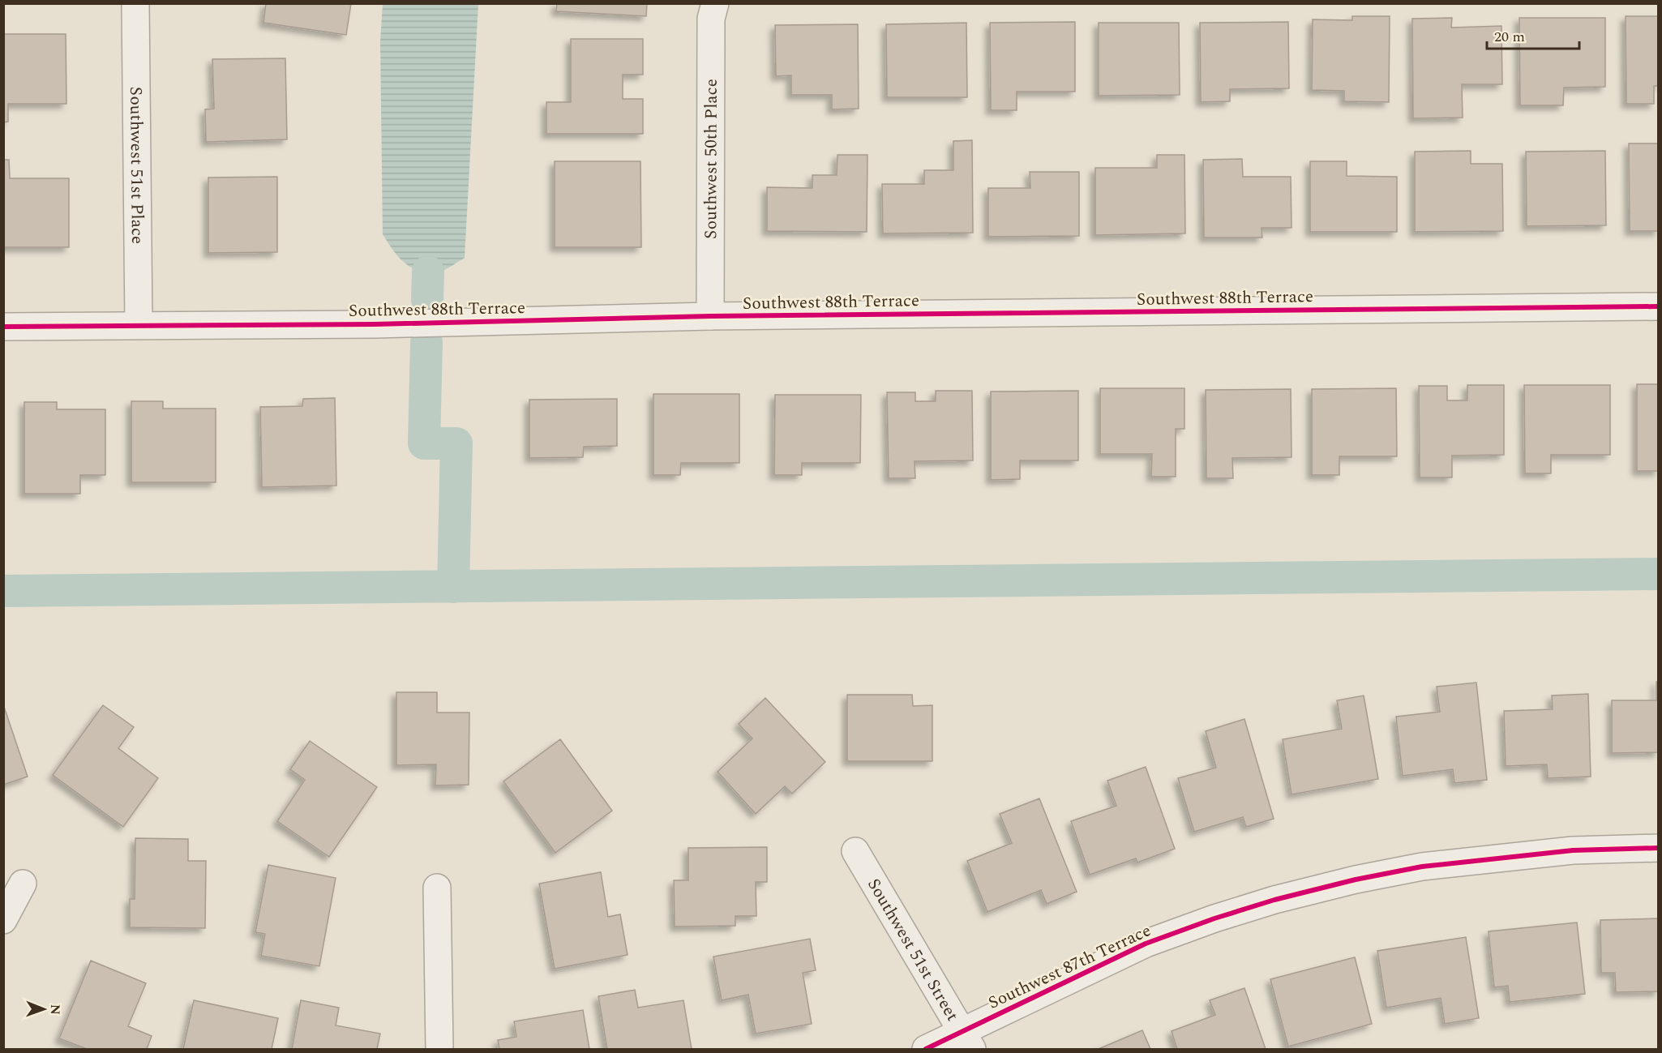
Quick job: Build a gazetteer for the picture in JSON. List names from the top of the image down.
{
  "streets": {
    "street": [
      "Southwest 50th Place",
      "Southwest 51st Place",
      "Southwest 88th Terrace",
      "Southwest 51st Street",
      "Southwest 87th Terrace"
    ]
  },
  "crossings": [
    ["Southwest 50th Place", "Southwest 88th Terrace"],
    ["Southwest 51st Place", "Southwest 88th Terrace"],
    ["Southwest 51st Street", "Southwest 87th Terrace"]
  ],
  "scale_bar": "20 m",
  "north": "right"
}
